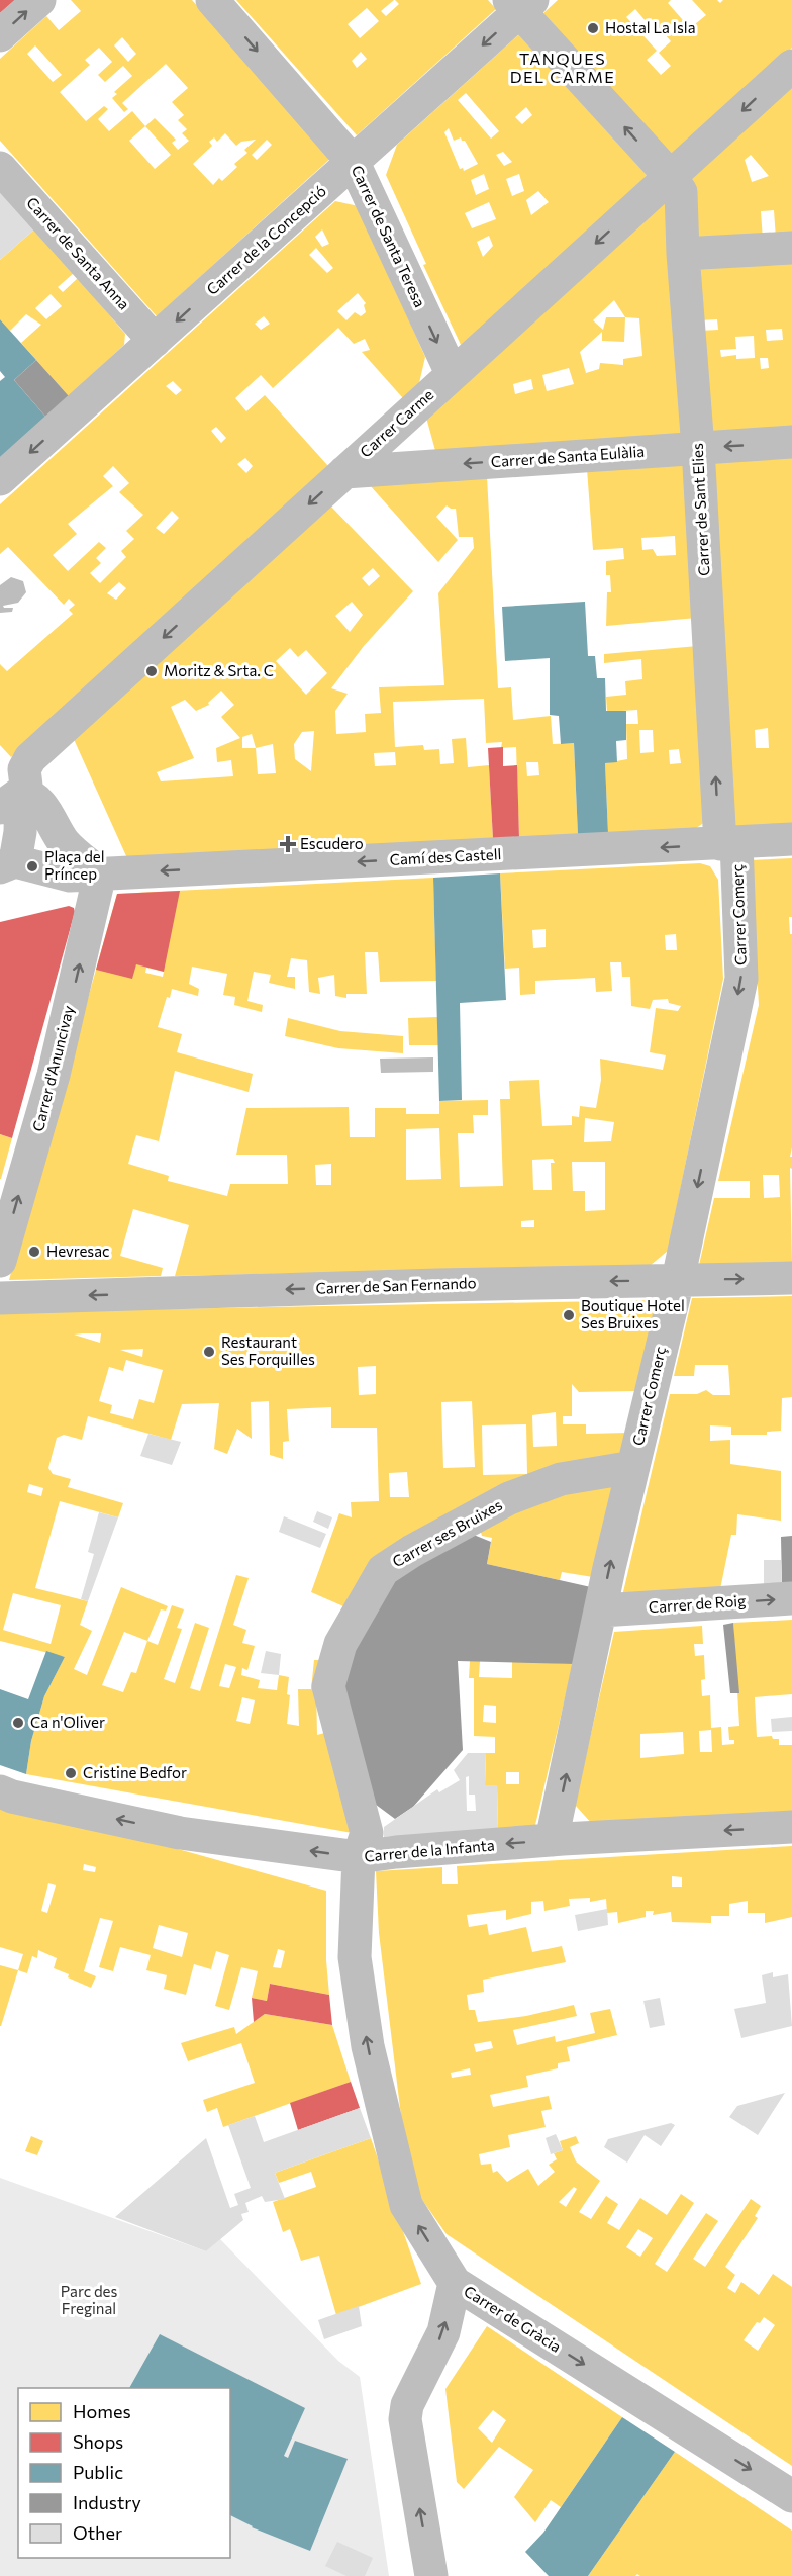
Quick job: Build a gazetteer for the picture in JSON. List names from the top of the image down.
{
  "streets": {
    "street": [
      "Carrer de Santa Teresa",
      "Carrer de la Concepció",
      "Carrer de Santa Anna",
      "Carrer Carme",
      "Carrer de Santa Eulàlia",
      "Carrer de Sant Elies",
      "Camí des Castell",
      "Carrer Comerç",
      "Carrer d'Anuncivay",
      "Carrer de San Fernando",
      "Carrer ses Bruixes",
      "Carrer de Roig",
      "Carrer de la Infanta",
      "Carrer de Gràcia"
    ]
  },
  "crossings": [
    ["Carrer de Santa Teresa", "Carrer de la Concepció"],
    ["Carrer de Santa Teresa", "Carrer Carme"],
    ["Carrer de la Concepció", "Carrer de Santa Anna"],
    ["Carrer Carme", "Carrer de Santa Eulàlia"],
    ["Carrer Carme", "Carrer de Sant Elies"],
    ["Carrer Carme", "Camí des Castell"],
    ["Carrer de Santa Eulàlia", "Carrer de Sant Elies"],
    ["Carrer de Sant Elies", "Camí des Castell"],
    ["Carrer de Sant Elies", "Carrer Comerç"],
    ["Camí des Castell", "Carrer Comerç"],
    ["Camí des Castell", "Carrer d'Anuncivay"],
    ["Carrer Comerç", "Carrer de San Fernando"],
    ["Carrer Comerç", "Carrer ses Bruixes"],
    ["Carrer Comerç", "Carrer de Roig"],
    ["Carrer Comerç", "Carrer de la Infanta"],
    ["Carrer ses Bruixes", "Carrer de la Infanta"],
    ["Carrer ses Bruixes", "Carrer de Gràcia"],
    ["Carrer de la Infanta", "Carrer de Gràcia"]
  ],
  "one_way": [
    "Carrer de la Concepció",
    "Carrer Carme",
    "Carrer de Santa Eulàlia",
    "Carrer de Sant Elies",
    "Camí des Castell",
    "Carrer d'Anuncivay",
    "Carrer de Roig",
    "Carrer de la Infanta"
  ],
  "districts": ["TANQUES DEL CARME"],
  "parks": ["Parc des Freginal"],
  "places": {
    "other": [
      "Hostal La Isla",
      "Moritz & Srta. C",
      "Plaça del Príncep",
      "Hevresac",
      "Boutique Hotel Ses Bruixes",
      "Restaurant Ses Forquilles",
      "Ca n'Oliver",
      "Cristine Bedfor"
    ],
    "health": ["Escudero"]
  },
  "legend": [
    "Homes",
    "Shops",
    "Public",
    "Industry",
    "Other"
  ]
}
